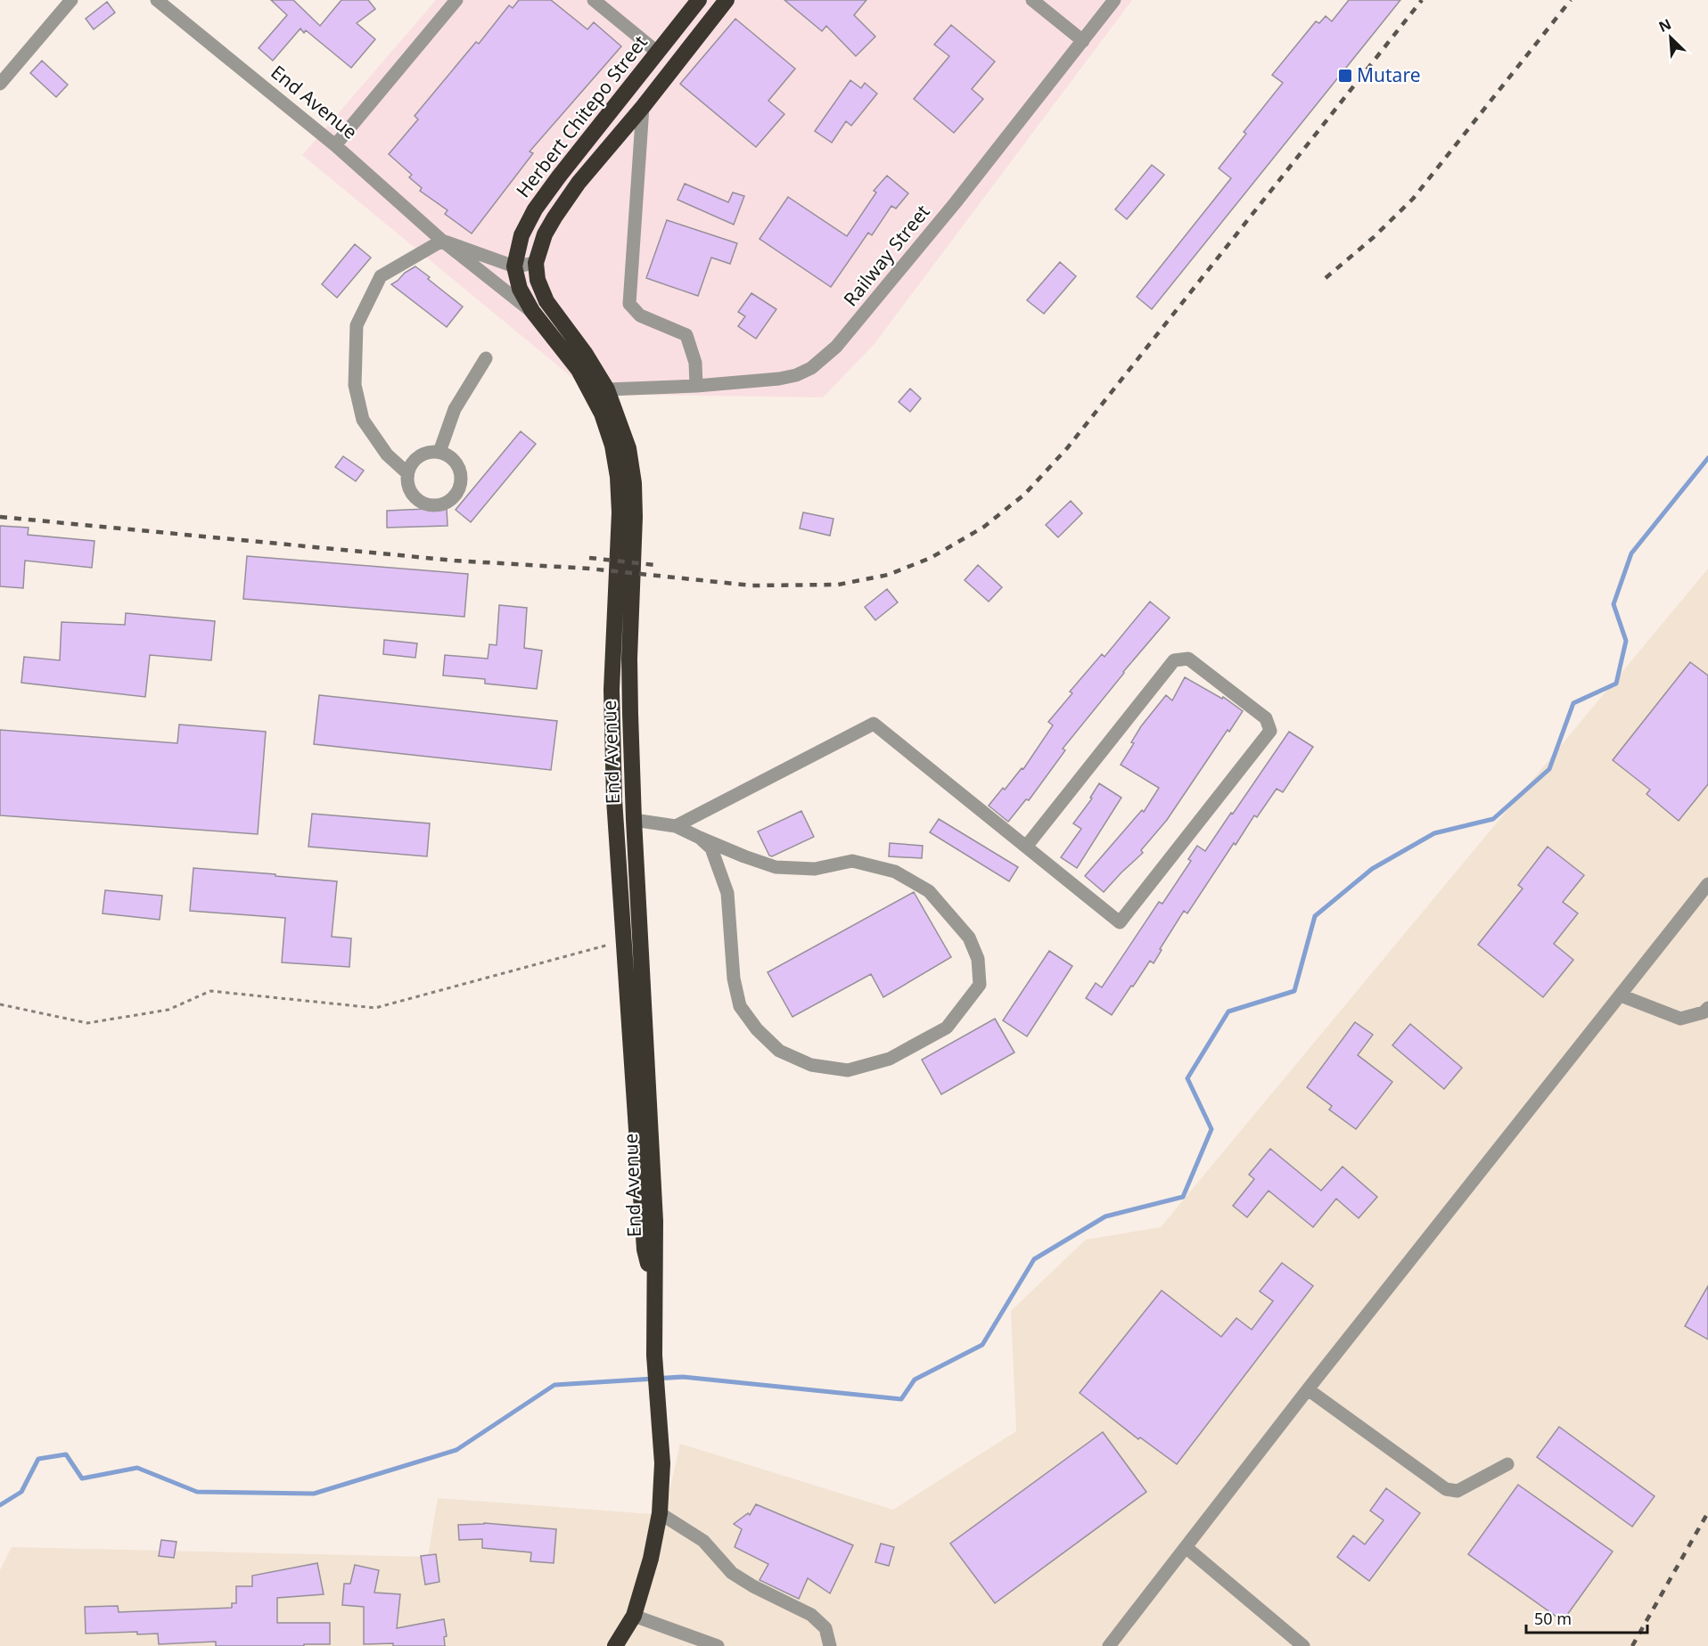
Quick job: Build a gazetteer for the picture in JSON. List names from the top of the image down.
{
  "streets": {
    "highway": ["End Avenue", "Herbert Chitepo Street"],
    "street": ["Railway Street"]
  },
  "crossings": [
    ["End Avenue", "Herbert Chitepo Street"],
    ["End Avenue", "Railway Street"]
  ],
  "places": {
    "transit": ["Mutare"]
  },
  "scale_bar": "50 m",
  "north": "top left"
}
